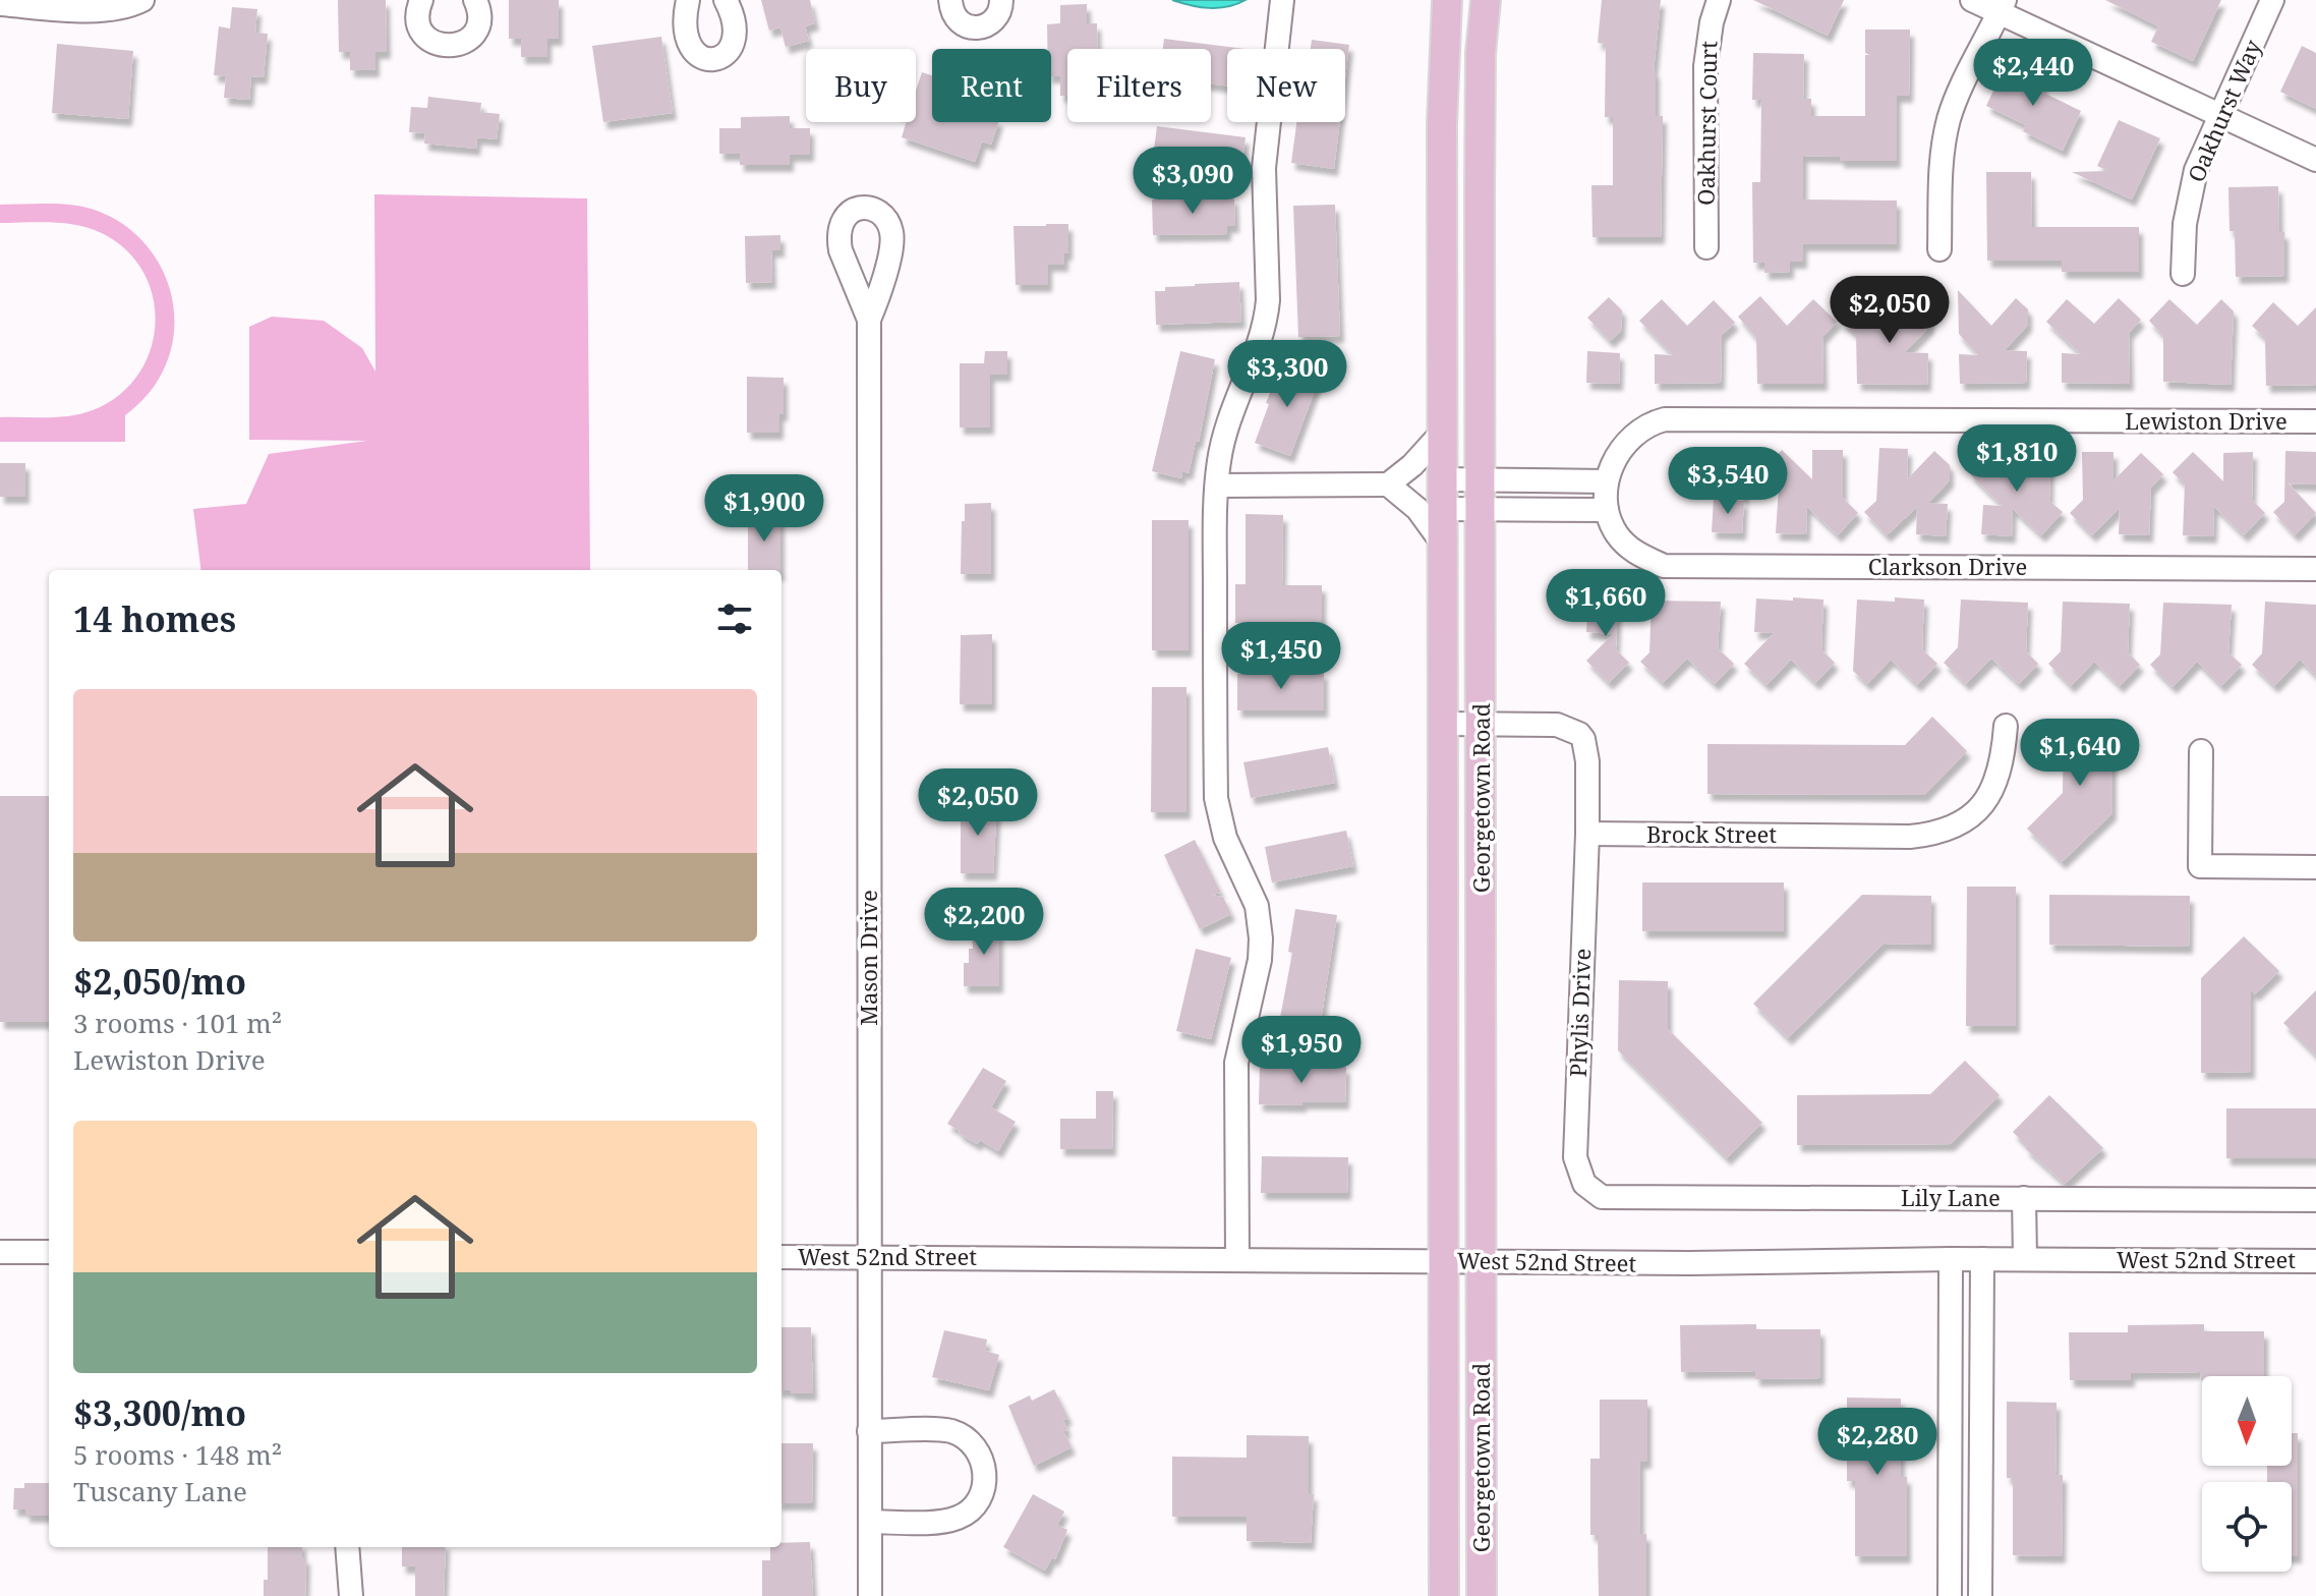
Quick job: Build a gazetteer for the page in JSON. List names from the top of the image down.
{
  "streets": {
    "main road": ["Georgetown Road"],
    "street": [
      "Oakhurst Way",
      "Oakhurst Court",
      "Lewiston Drive",
      "Clarkson Drive",
      "Brock Street",
      "Mason Drive",
      "Phylis Drive",
      "Lily Lane",
      "West 52nd Street"
    ]
  },
  "crossings": [
    ["Lewiston Drive", "Clarkson Drive"],
    ["Georgetown Road", "West 52nd Street"],
    ["Brock Street", "Phylis Drive"],
    ["Mason Drive", "West 52nd Street"],
    ["Phylis Drive", "Lily Lane"]
  ],
  "north": "bottom",
  "page": {
    "price": [
      "$2,440",
      "$3,090",
      "$2,050",
      "$3,300",
      "$1,810",
      "$3,540",
      "$1,900",
      "$1,660",
      "$1,450",
      "$1,640",
      "$2,050",
      "$2,200",
      "$1,950",
      "$2,280"
    ],
    "chip": [
      "Buy",
      "Rent",
      "Filters",
      "New"
    ],
    "heading": "14 homes",
    "list": [
      {
        "name": "$2,050/mo",
        "note": "3 rooms · 101 m² · Lewiston Drive"
      },
      {
        "name": "$3,300/mo",
        "note": "5 rooms · 148 m² · Tuscany Lane"
      }
    ]
  }
}
